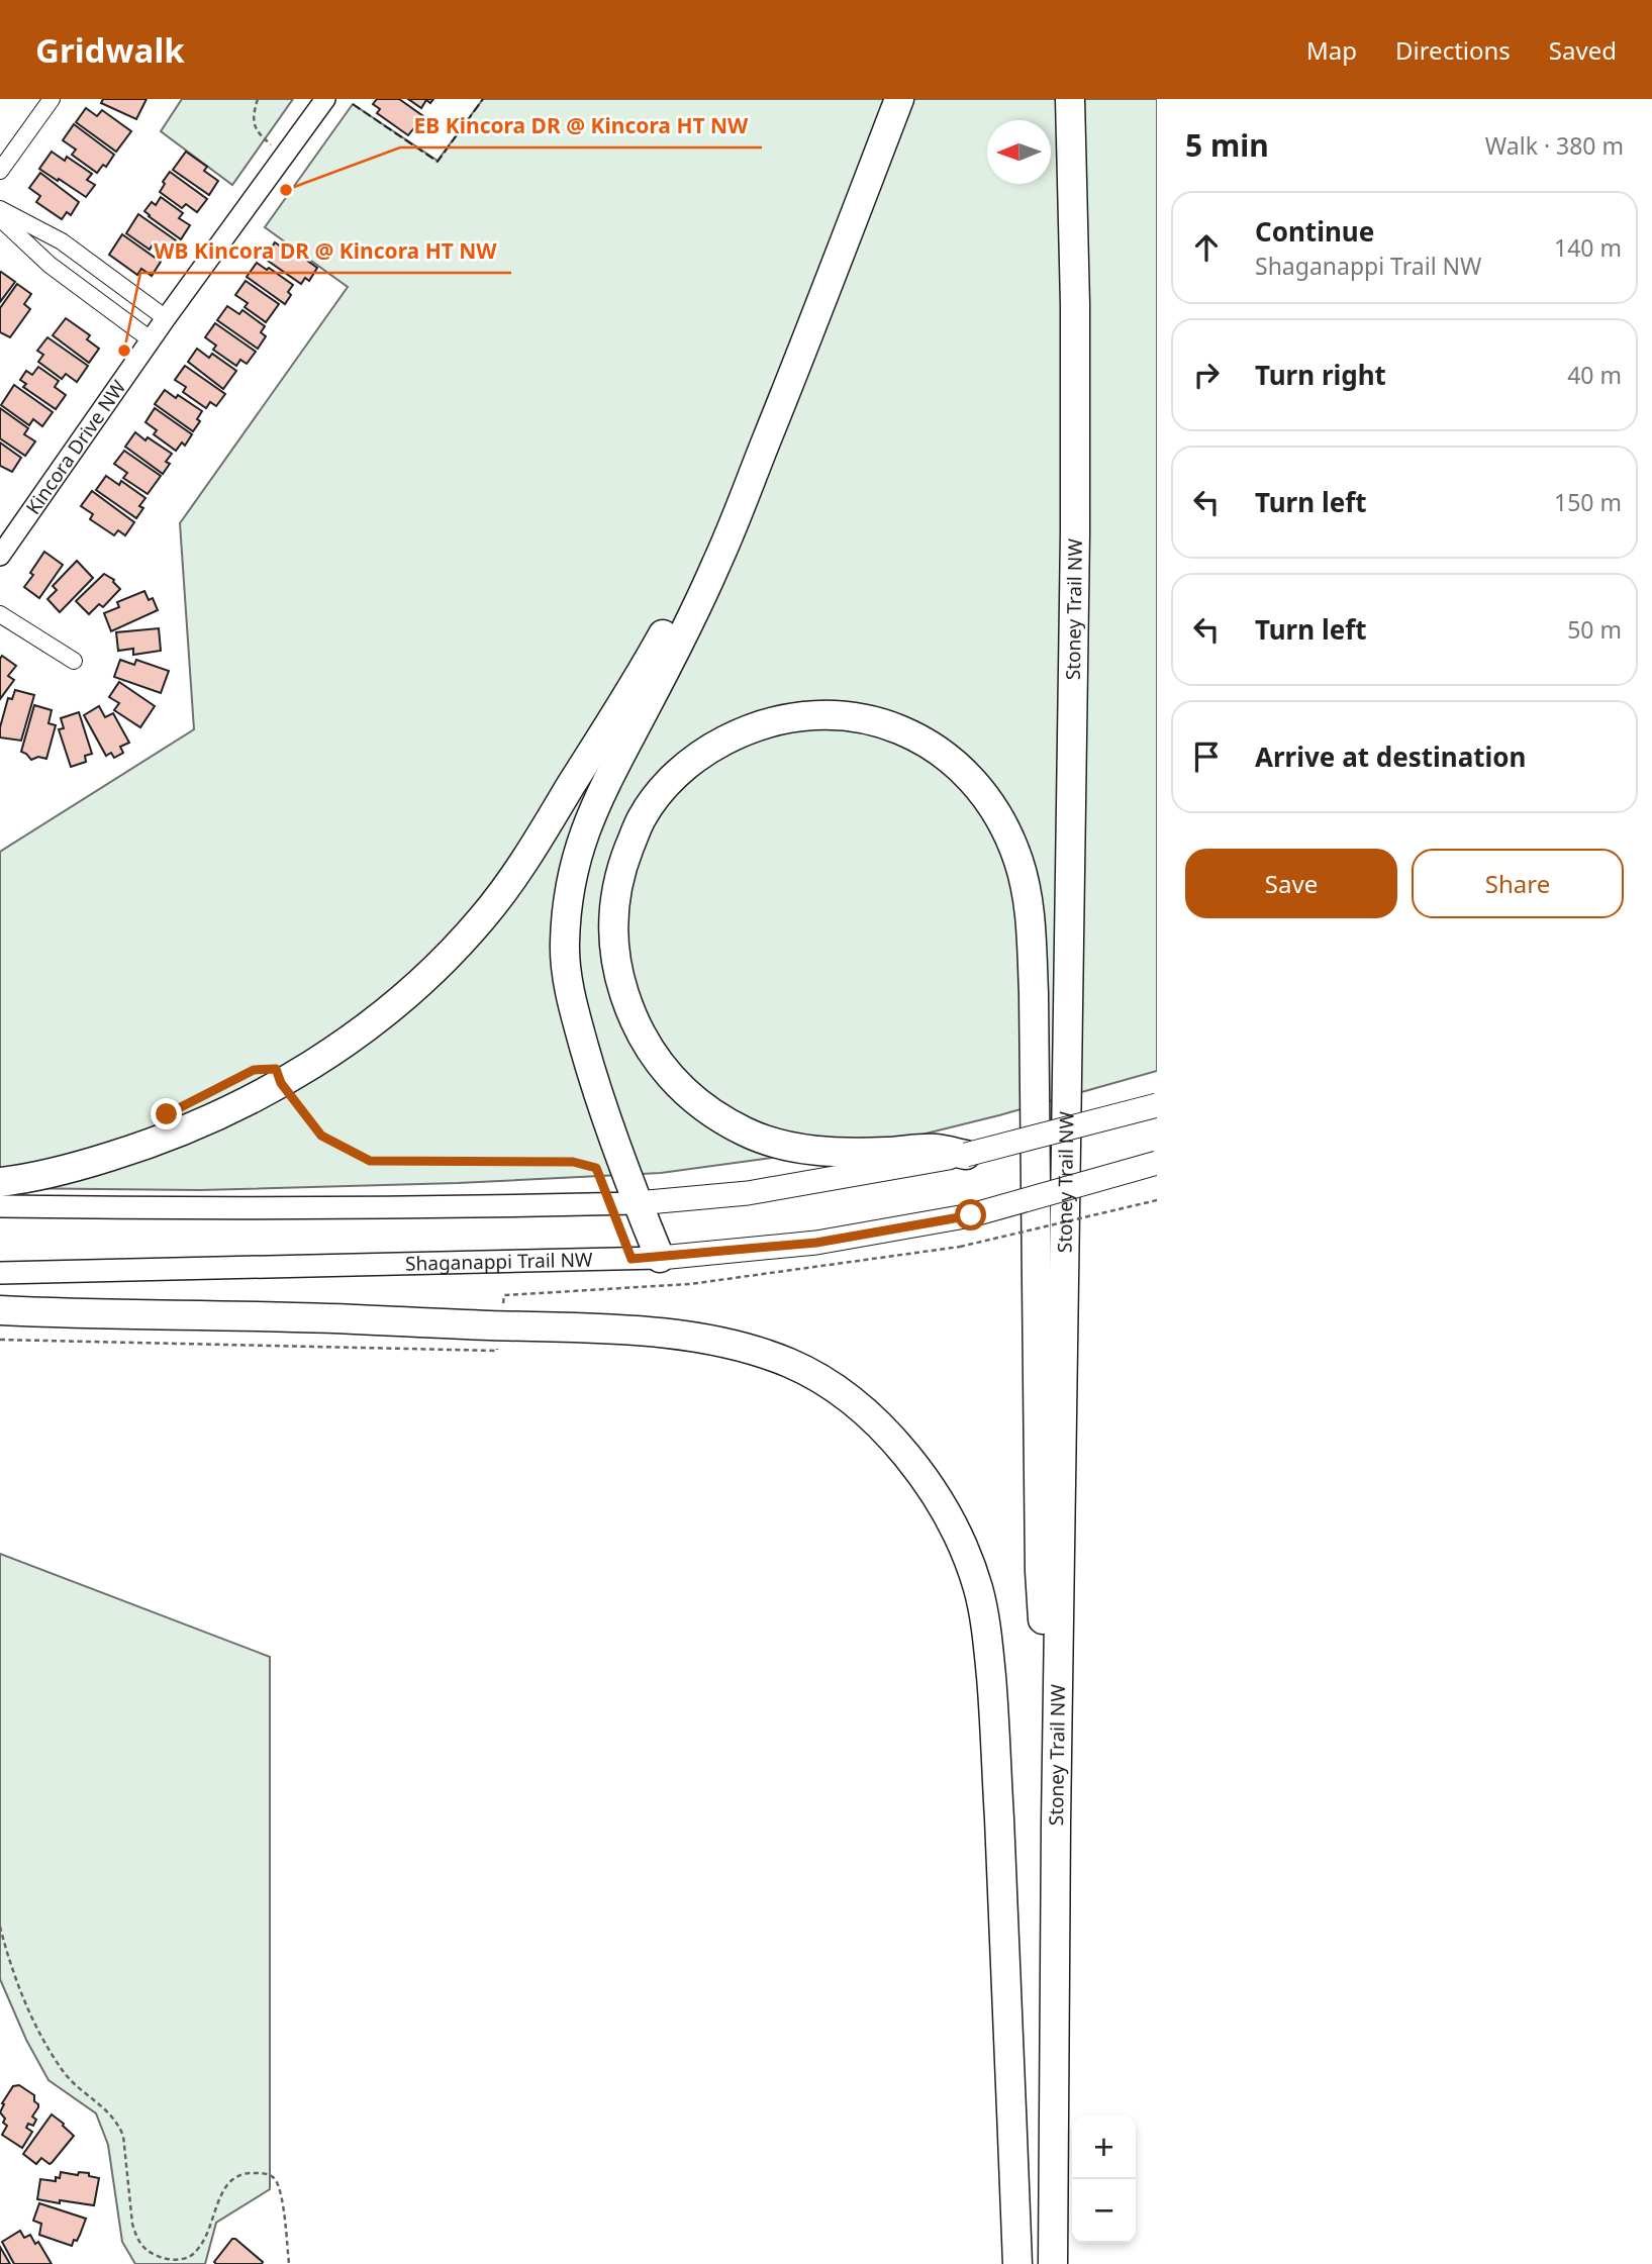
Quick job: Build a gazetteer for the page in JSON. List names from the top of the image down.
{
  "streets": {
    "highway": ["Stoney Trail NW"],
    "main road": ["Shaganappi Trail NW"],
    "street": ["Kincora Drive NW"]
  },
  "places": ["EB Kincora DR @ Kincora HT NW", "WB Kincora DR @ Kincora HT NW"],
  "north": "left",
  "page": {
    "header": "Gridwalk",
    "nav": ["Map", "Directions", "Saved"],
    "heading": ["5 min", "Walk · 380 m"],
    "list": [
      ["Continue", "Shaganappi Trail NW", "140 m"],
      ["Turn right", "40 m"],
      ["Turn left", "150 m"],
      ["Turn left", "50 m"],
      "Arrive at destination"
    ],
    "buttons": ["Save", "Share"],
    "map_buttons": ["+", "−"]
  }
}
